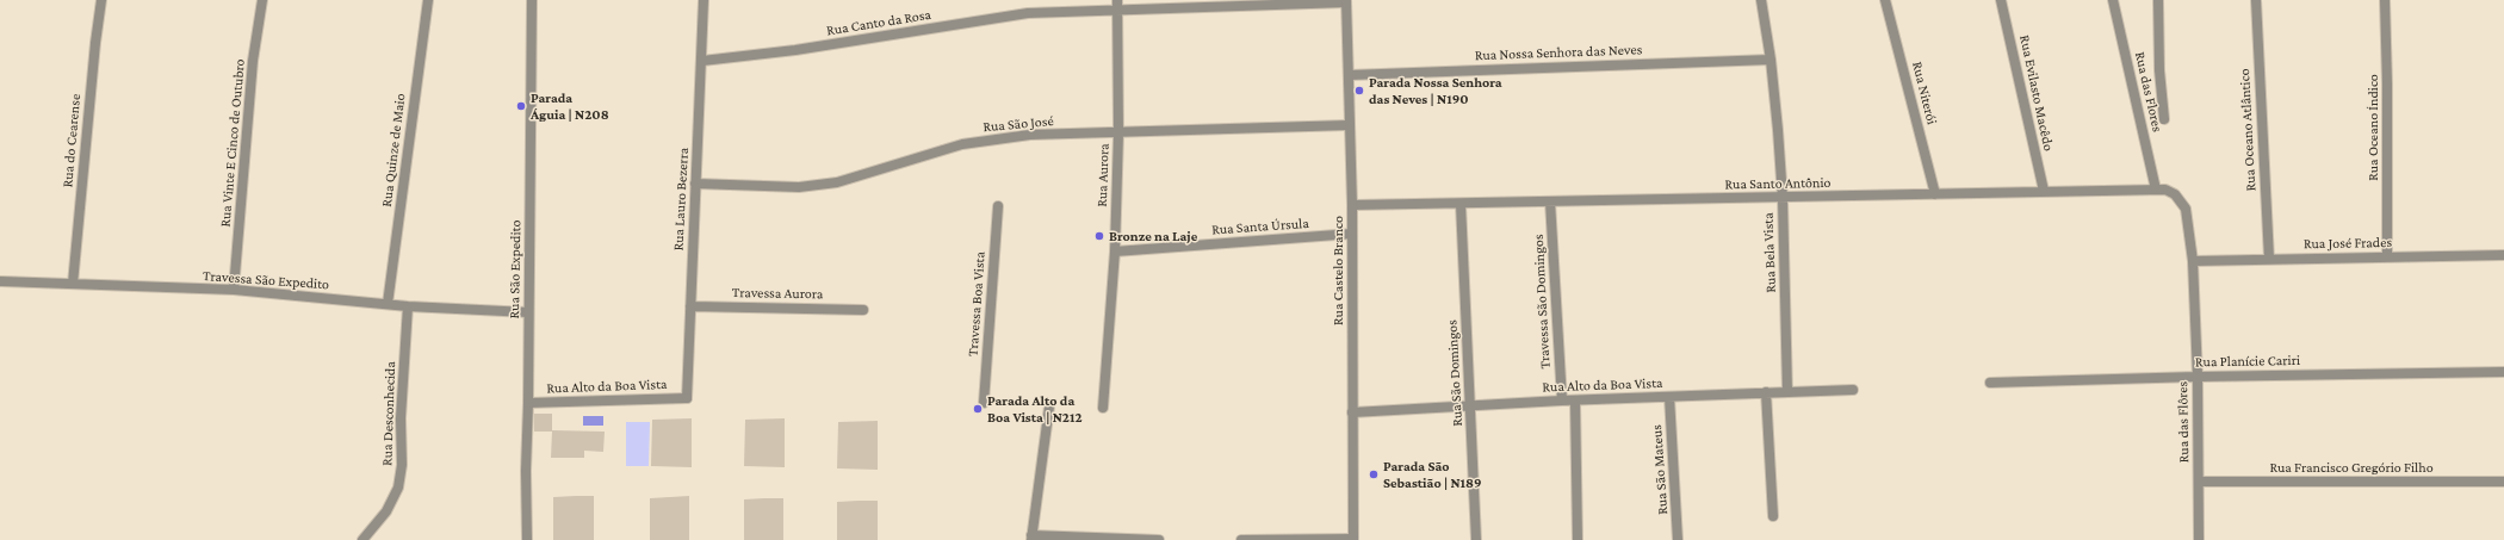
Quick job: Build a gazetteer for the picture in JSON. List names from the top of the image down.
{
  "streets": {
    "street": [
      "Rua Canto da Rosa",
      "Rua Nossa Senhora das Neves",
      "Rua das Flores",
      "Rua Niterói",
      "Rua Evilasto Macêdo",
      "Rua São José",
      "Rua Oceano Índico",
      "Rua Oceano Atlântico",
      "Rua do Cearense",
      "Rua Vinte E Cinco de Outubro",
      "Rua Quinze de Maio",
      "Rua Aurora",
      "Rua Santo Antônio",
      "Rua Lauro Bezerra",
      "Rua Santa Úrsula",
      "Rua José Frades",
      "Rua Bela Vista",
      "Rua São Expedito",
      "Rua Castelo Branco",
      "Travessa São Expedito",
      "Travessa Aurora",
      "Travessa São Domingos",
      "Travessa Boa Vista",
      "Rua Planície Cariri",
      "Rua São Domingos",
      "Rua Alto da Boa Vista",
      "Rua Desconhecida",
      "Rua das Flôres",
      "Rua Francisco Gregório Filho",
      "Rua São Mateus"
    ]
  },
  "crossings": [
    ["Rua Canto da Rosa", "Rua Aurora"],
    ["Rua Canto da Rosa", "Rua Lauro Bezerra"],
    ["Rua Canto da Rosa", "Rua Castelo Branco"],
    ["Rua Nossa Senhora das Neves", "Rua Bela Vista"],
    ["Rua Nossa Senhora das Neves", "Rua Castelo Branco"],
    ["Rua das Flores", "Rua Santo Antônio"],
    ["Rua Niterói", "Rua Santo Antônio"],
    ["Rua Evilasto Macêdo", "Rua Santo Antônio"],
    ["Rua São José", "Rua Aurora"],
    ["Rua São José", "Rua Lauro Bezerra"],
    ["Rua São José", "Rua Castelo Branco"],
    ["Rua Oceano Índico", "Rua José Frades"],
    ["Rua Oceano Atlântico", "Rua José Frades"],
    ["Rua do Cearense", "Travessa São Expedito"],
    ["Rua Vinte E Cinco de Outubro", "Travessa São Expedito"],
    ["Rua Quinze de Maio", "Travessa São Expedito"],
    ["Rua Aurora", "Rua Santa Úrsula"],
    ["Rua Santo Antônio", "Rua Bela Vista"],
    ["Rua Santo Antônio", "Rua Castelo Branco"],
    ["Rua Santo Antônio", "Travessa São Domingos"],
    ["Rua Santo Antônio", "Rua São Domingos"],
    ["Rua Santo Antônio", "Rua das Flôres"],
    ["Rua Lauro Bezerra", "Travessa Aurora"],
    ["Rua Lauro Bezerra", "Rua Alto da Boa Vista"],
    ["Rua Santa Úrsula", "Rua Castelo Branco"],
    ["Rua José Frades", "Rua das Flôres"],
    ["Rua Bela Vista", "Rua Alto da Boa Vista"],
    ["Rua São Expedito", "Travessa São Expedito"],
    ["Rua São Expedito", "Rua Alto da Boa Vista"],
    ["Rua Castelo Branco", "Rua Alto da Boa Vista"],
    ["Travessa São Expedito", "Rua Desconhecida"],
    ["Travessa São Domingos", "Rua Alto da Boa Vista"],
    ["Rua Planície Cariri", "Rua das Flôres"],
    ["Rua São Domingos", "Rua Alto da Boa Vista"],
    ["Rua Alto da Boa Vista", "Rua São Mateus"],
    ["Rua das Flôres", "Rua Francisco Gregório Filho"]
  ],
  "places": [
    "Parada Nossa Senhora das Neves | N190",
    "Parada Águia | N208",
    "Bronze na Laje",
    "Parada Alto da Boa Vista | N212",
    "Parada São Sebastião | N189"
  ]
}
